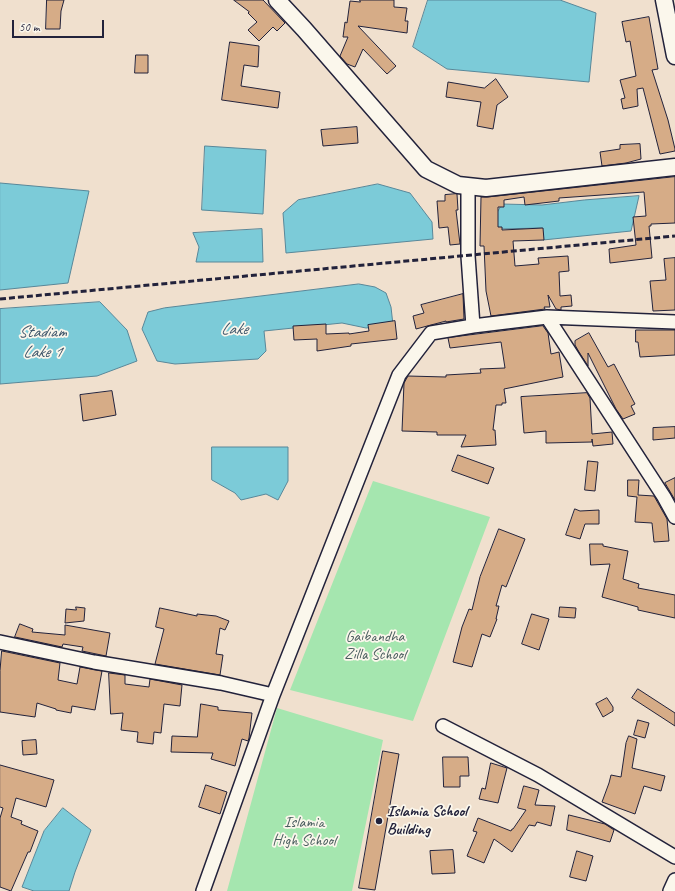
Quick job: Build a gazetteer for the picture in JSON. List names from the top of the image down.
{
  "water": ["Lake", "Stadiam Lake 1"],
  "parks": ["Gaibandha Zilla School", "Islamia High School"],
  "places": ["Islamia School Building"],
  "scale_bar": "50 m"
}
